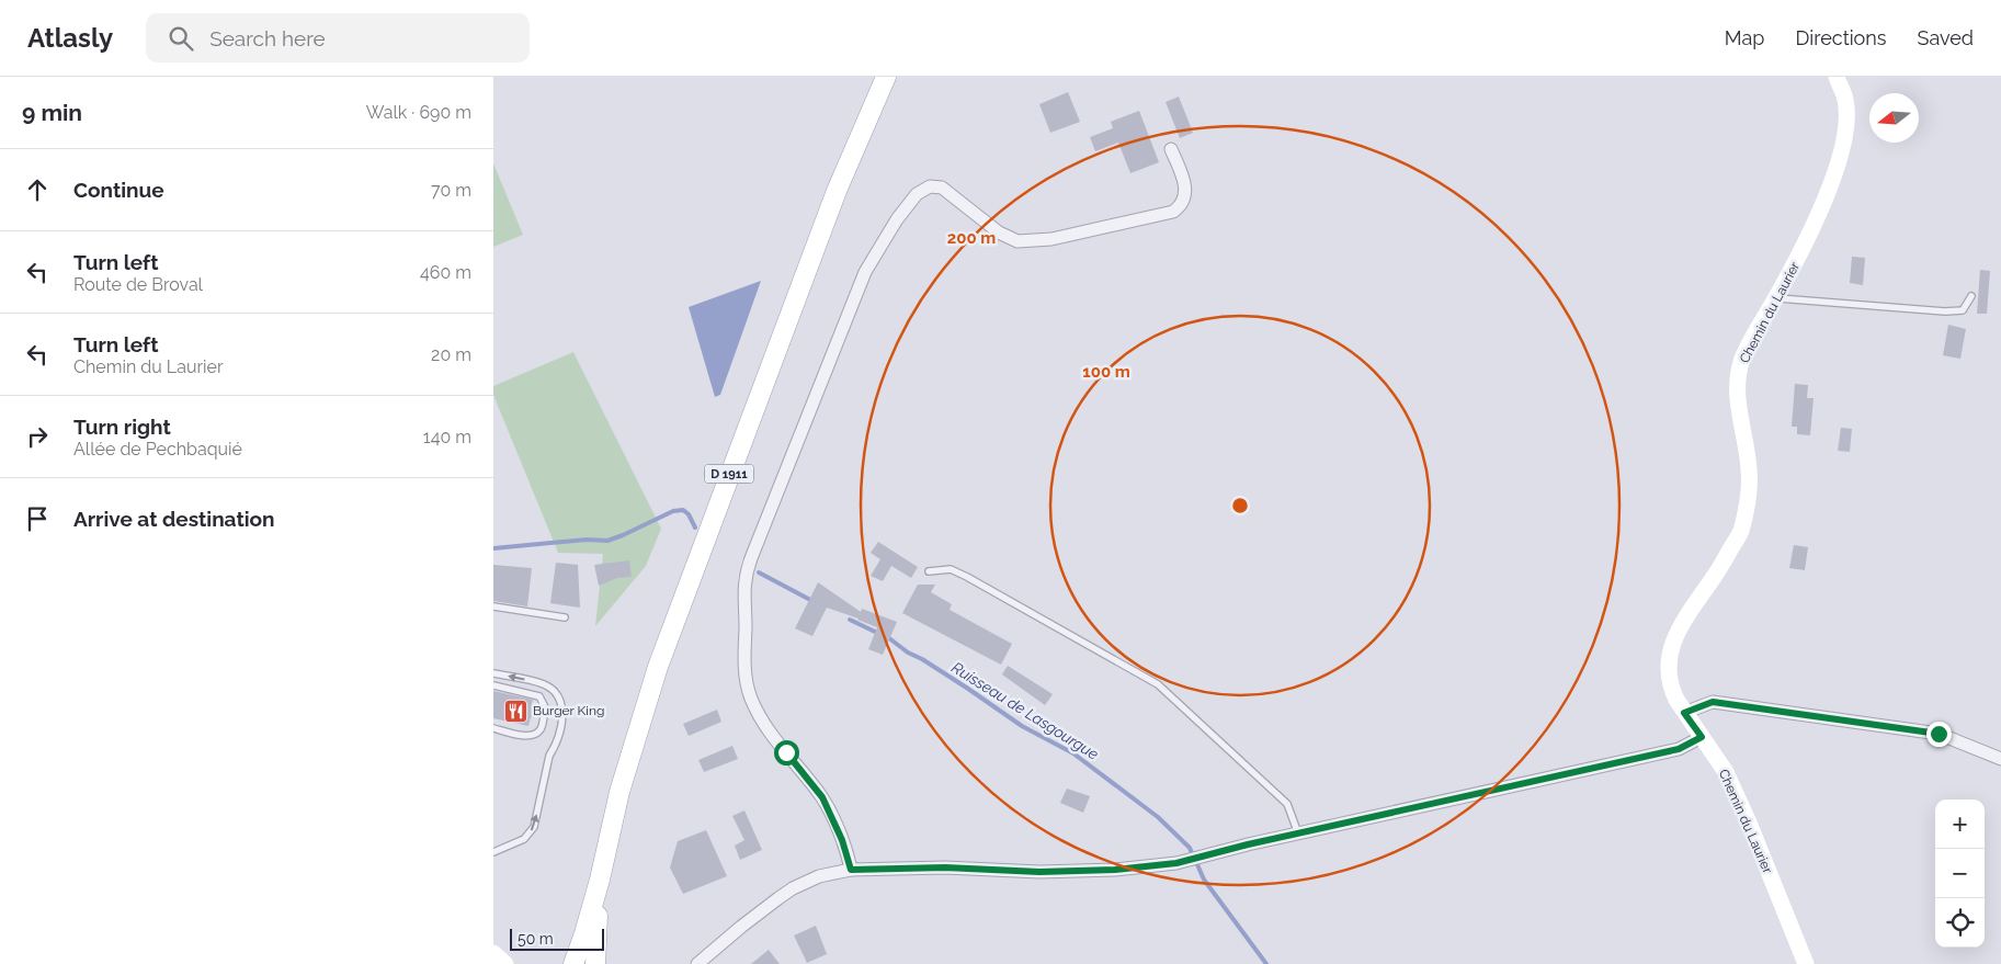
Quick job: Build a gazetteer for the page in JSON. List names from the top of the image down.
{
  "streets": {
    "main road": ["D 1911"],
    "street": ["Chemin du Laurier"]
  },
  "water": ["Ruisseau de Lasgourgue"],
  "places": {
    "restaurant": ["Burger King"]
  },
  "scale_bar": "50 m",
  "north": "left",
  "page": {
    "header": "Atlasly",
    "search": "Search here",
    "nav": ["Map", "Directions", "Saved"],
    "heading": ["9 min", "Walk · 690 m"],
    "list": [
      ["Continue", "70 m"],
      ["Turn left", "Route de Broval", "460 m"],
      ["Turn left", "Chemin du Laurier", "20 m"],
      ["Turn right", "Allée de Pechbaquié", "140 m"],
      "Arrive at destination"
    ],
    "map_buttons": ["+", "−"],
    "scale": "50 m"
  },
  "rings": ["200 m", "100 m"]
}
